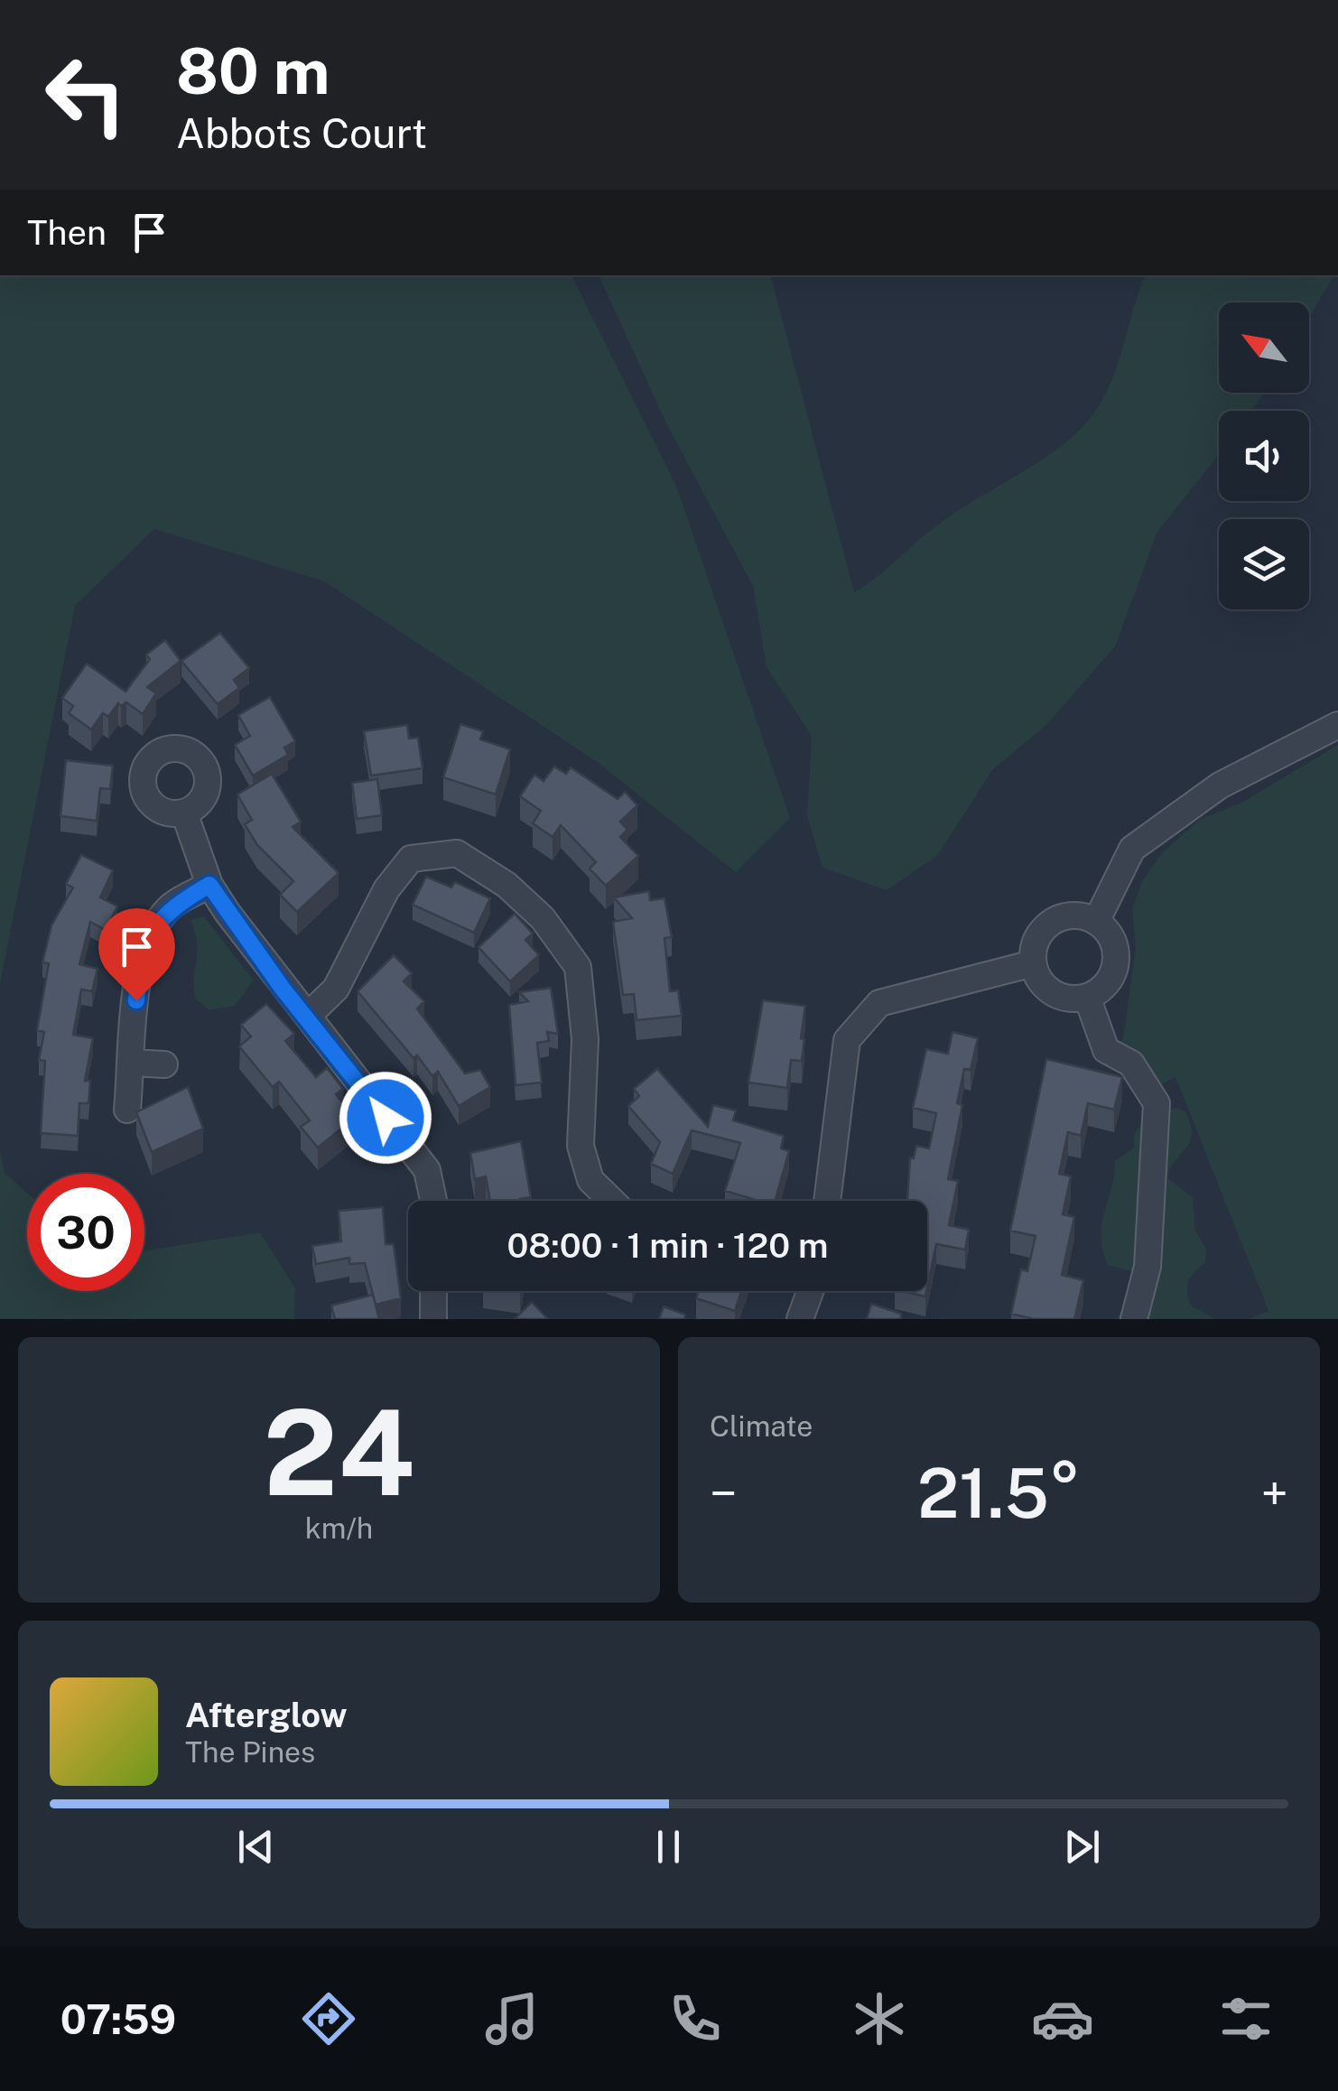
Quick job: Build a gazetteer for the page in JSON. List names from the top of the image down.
{
  "north": "top left",
  "page": {
    "turn": ["80 m", "Abbots Court"],
    "then": "Then",
    "limit": "30",
    "trip": "08:00 · 1 min · 120 m",
    "tile": [
      ["24", "km/h"],
      "Climate"
    ],
    "heat": ["−", "21.5°", "+"],
    "song": ["Afterglow", "The Pines"],
    "tabs": "07:59"
  }
}
